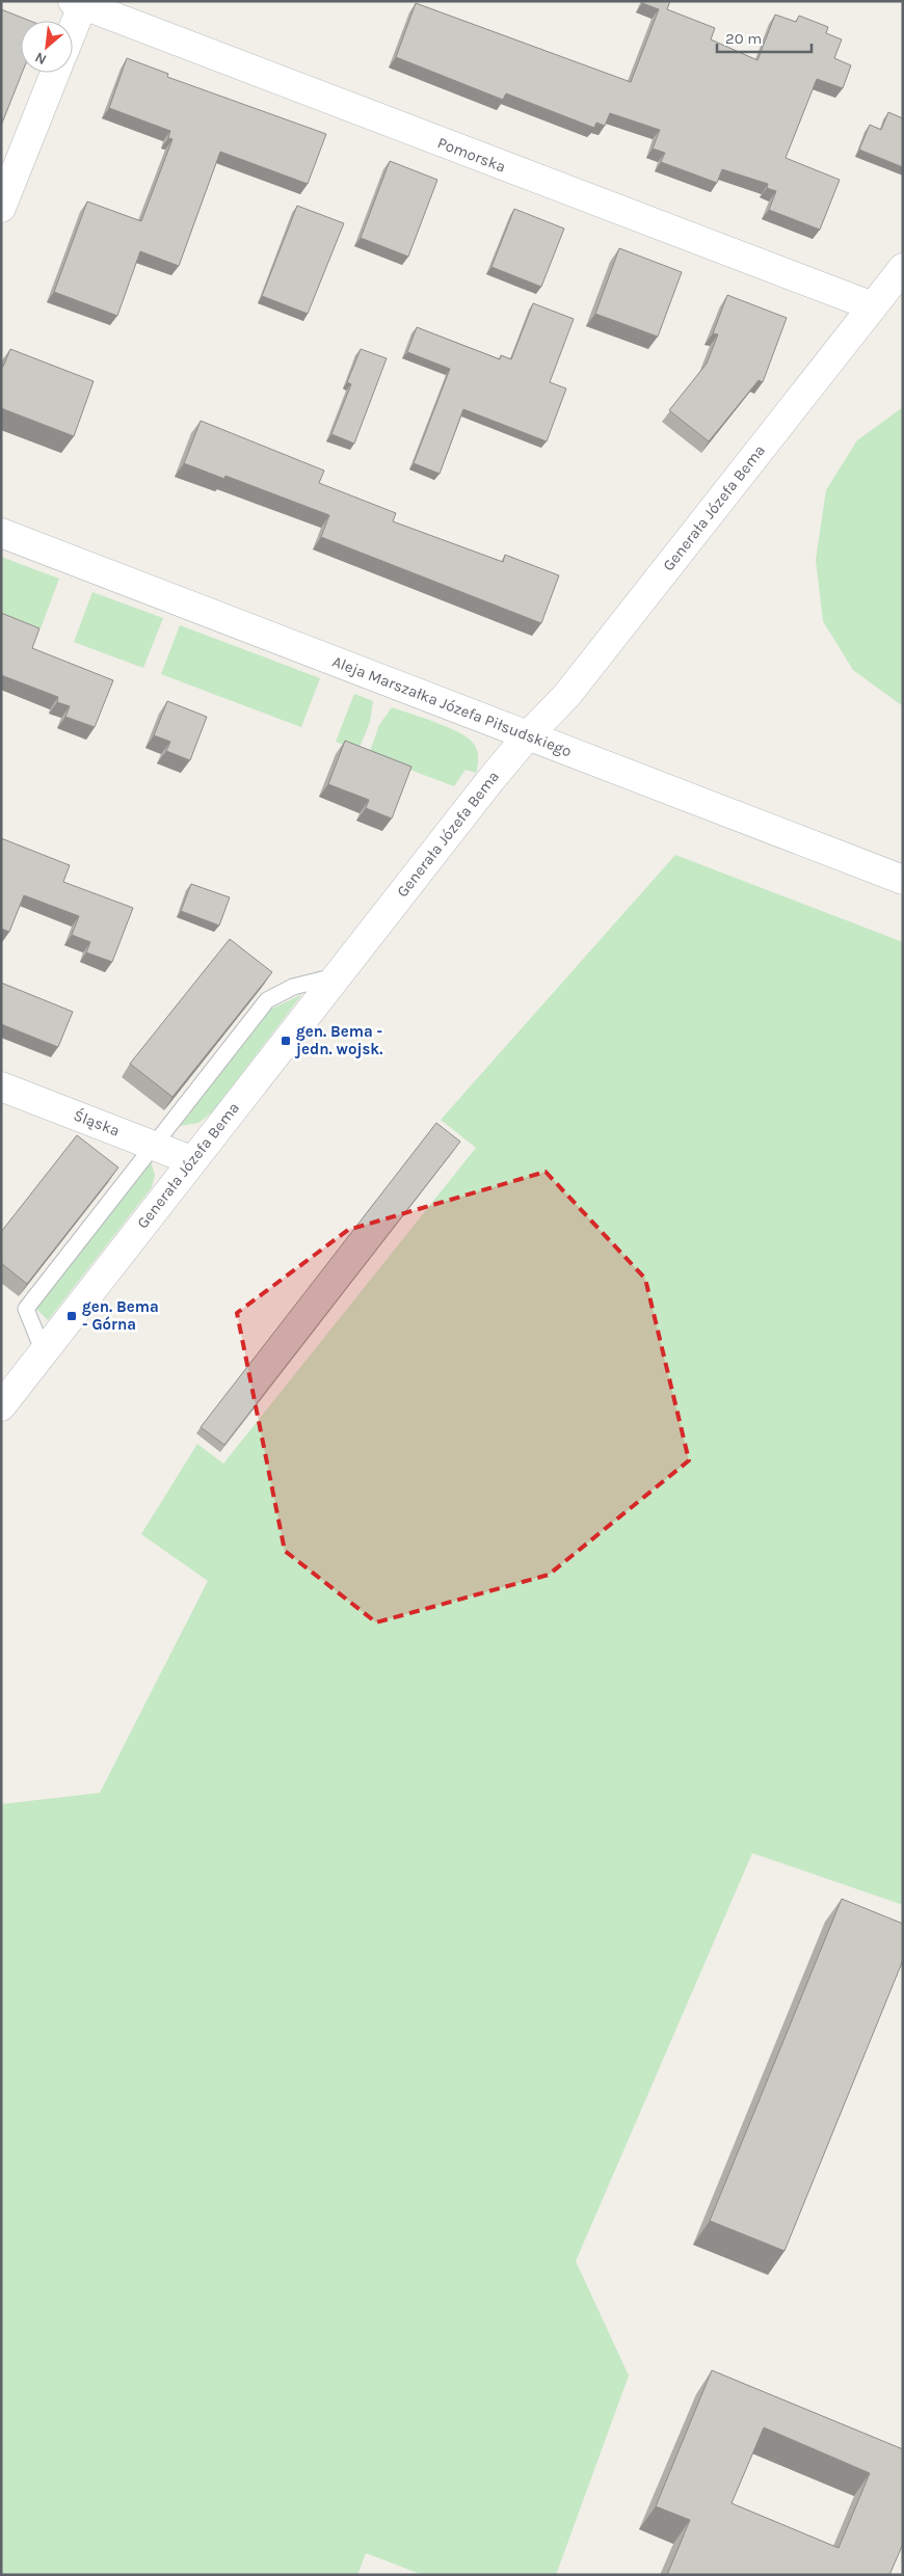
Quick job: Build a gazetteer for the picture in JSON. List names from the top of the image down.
{
  "streets": {
    "street": [
      "Pomorska",
      "Generała Józefa Bema",
      "Aleja Marszałka Józefa Piłsudskiego",
      "Śląska"
    ]
  },
  "crossings": [
    ["Pomorska", "Generała Józefa Bema"],
    ["Generała Józefa Bema", "Aleja Marszałka Józefa Piłsudskiego"],
    ["Generała Józefa Bema", "Śląska"]
  ],
  "places": {
    "transit": ["gen. Bema - jedn. wojsk.", "gen. Bema - Górna"]
  },
  "scale_bar": "20 m",
  "north": "bottom left"
}
